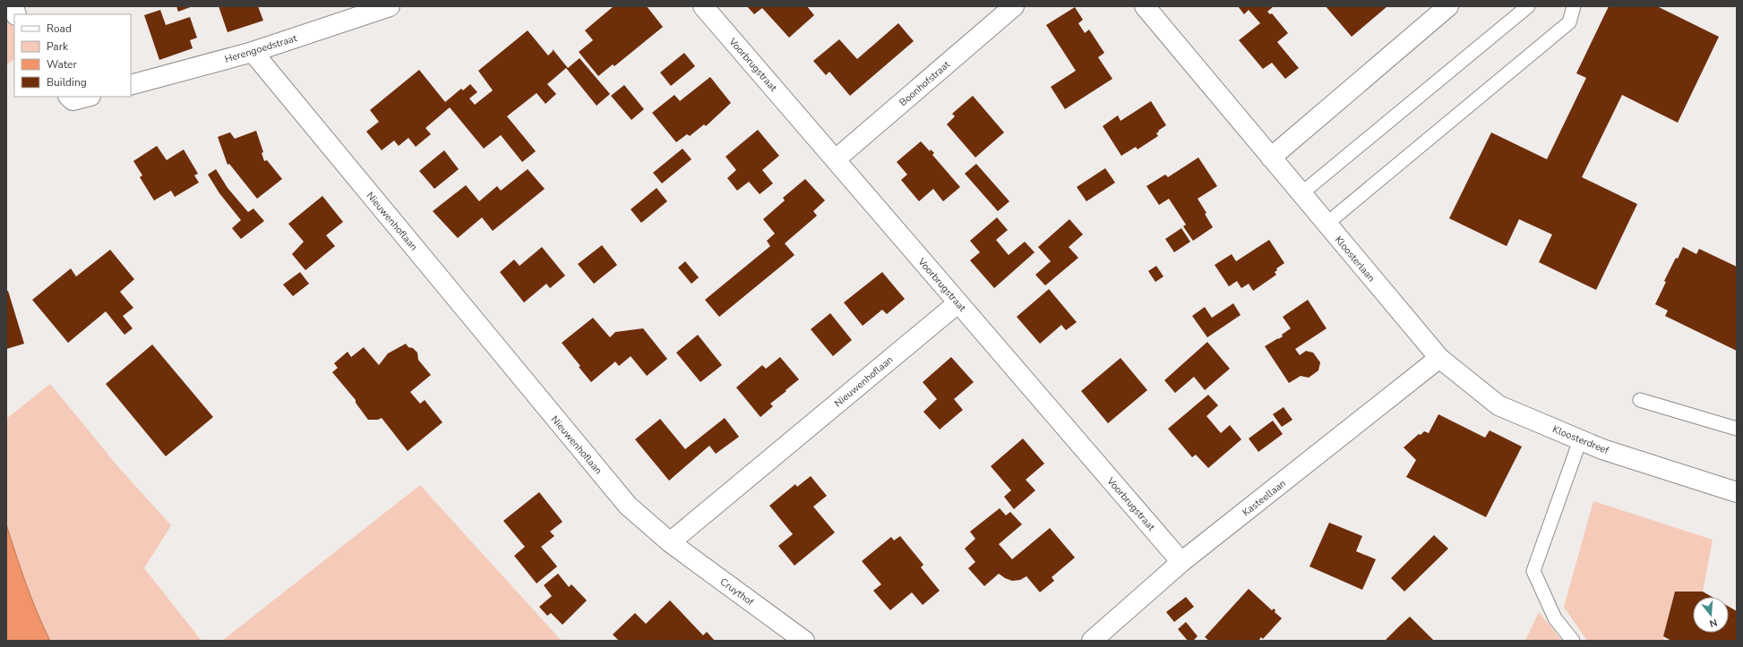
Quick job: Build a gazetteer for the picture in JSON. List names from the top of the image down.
{
  "streets": {
    "street": [
      "Herengoedstraat",
      "Voorbrugstraat",
      "Boonhofstraat",
      "Nieuwenhoflaan",
      "Kloosterlaan",
      "Kloosterdreef",
      "Kasteellaan",
      "Cruythof"
    ]
  },
  "crossings": [
    ["Herengoedstraat", "Nieuwenhoflaan"],
    ["Voorbrugstraat", "Boonhofstraat"],
    ["Voorbrugstraat", "Nieuwenhoflaan"],
    ["Voorbrugstraat", "Kasteellaan"],
    ["Nieuwenhoflaan", "Cruythof"],
    ["Kloosterlaan", "Kloosterdreef"],
    ["Kloosterlaan", "Kasteellaan"],
    ["Kloosterdreef", "Kasteellaan"]
  ],
  "legend": [
    "Road",
    "Park",
    "Water",
    "Building"
  ],
  "north": "bottom"
}
